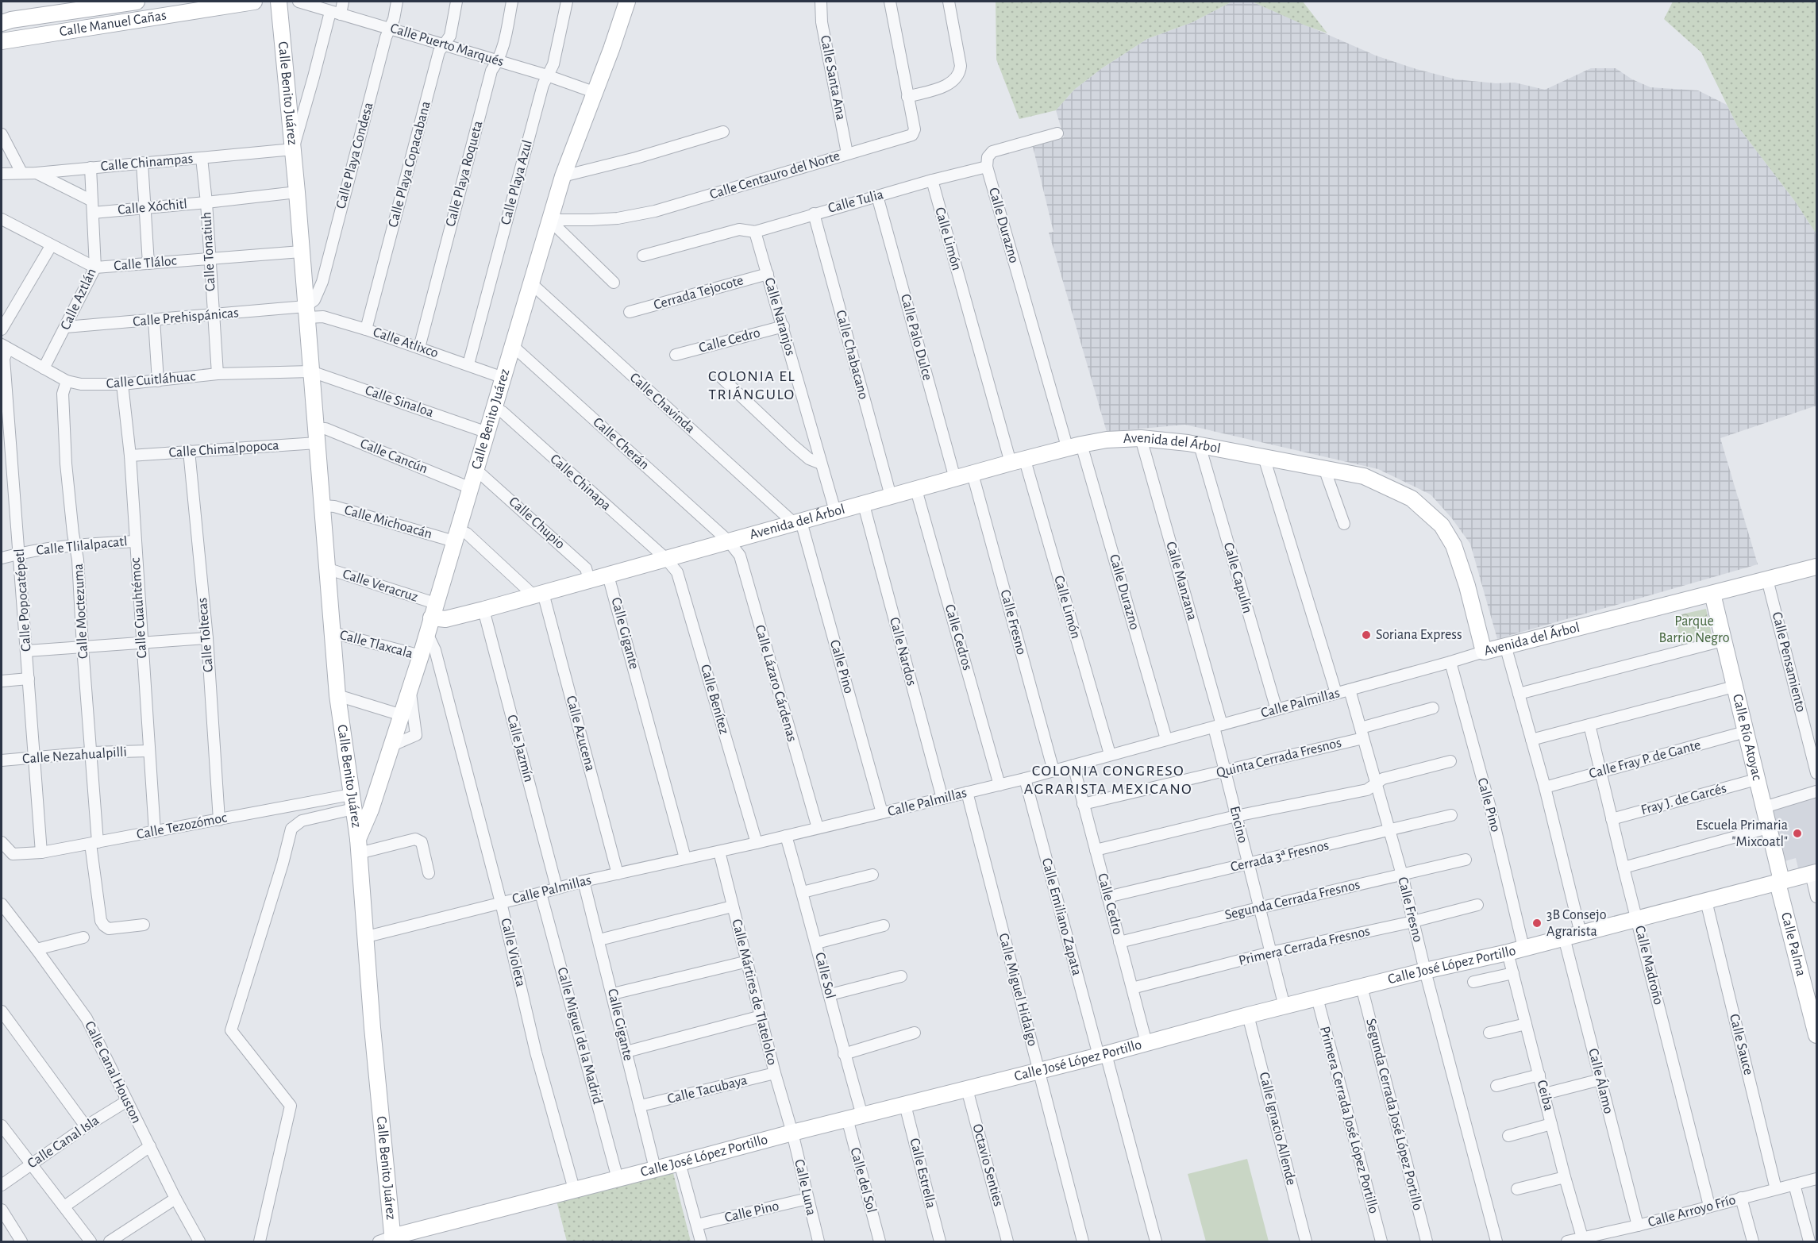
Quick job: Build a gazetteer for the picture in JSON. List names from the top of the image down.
{
  "streets": {
    "street": [
      "Calle Manuel Cañas",
      "Calle Puerto Marqués",
      "Calle Santa Ana",
      "Calle Benito Juárez",
      "Calle Playa Condesa",
      "Calle Chinampas",
      "Calle Playa Copacabana",
      "Calle Playa Roqueta",
      "Calle Centauro del Norte",
      "Calle Playa Azul",
      "Calle Tulia",
      "Calle Xóchitl",
      "Calle Durazno",
      "Calle Limón",
      "Calle Tonatiuh",
      "Calle Tláloc",
      "Cerrada Tejocote",
      "Calle Aztlán",
      "Calle Naranjos",
      "Calle Prehispánicas",
      "Calle Palo Dulce",
      "Calle Cedro",
      "Calle Atlixco",
      "Calle Chabacano",
      "Calle Cuitláhuac",
      "Calle Sinaloa",
      "Calle Chavinda",
      "Calle Cherán",
      "Avenida del Árbol",
      "Calle Chimalpopoca",
      "Calle Cancún",
      "Calle Chinapa",
      "Calle Michoacán",
      "Calle Chupio",
      "Calle Tlilalpacatl",
      "Calle Capulín",
      "Calle Manzana",
      "Calle Veracruz",
      "Calle Popocatépetl",
      "Calle Cuauhtémoc",
      "Calle Moctezuma",
      "Calle Fresno",
      "Calle Gigante",
      "Calle Toltecas",
      "Calle Cedros",
      "Calle Tlaxcala",
      "Calle Nardos",
      "Calle Pensamiento",
      "Calle Pino",
      "Calle Lázaro Cárdenas",
      "Calle Benítez",
      "Calle Palmillas",
      "Calle Azucena",
      "Calle Río Atoyac",
      "Calle Jazmín",
      "Calle Nezahualpilli",
      "Quinta Cerrada Fresnos",
      "Calle Fray P. de Gante",
      "Fray J. de Garcés",
      "Encino",
      "Calle Tezozómoc",
      "Cerrada 3ª Fresnos",
      "Segunda Cerrada Fresnos",
      "Calle Emiliano Zapata",
      "Calle Palma",
      "Primera Cerrada Fresnos",
      "Calle Violeta",
      "Calle José López Portillo",
      "Calle Madroño",
      "Calle Sol",
      "Calle Miguel Hidalgo",
      "Calle Mártires de Tlatelolco",
      "Calle Miguel de la Madrid",
      "Calle Sauce",
      "Calle Canal Houston",
      "Calle Álamo",
      "Calle Tacubaya",
      "Ceiba",
      "Segunda Cerrada José López Portillo",
      "Primera Cerrada José López Portillo",
      "Calle Ignacio Allende",
      "Calle Canal Isla",
      "Octavio Senties",
      "Calle Estrella",
      "Calle del Sol",
      "Calle Luna",
      "Calle Arroyo Frío"
    ]
  },
  "crossings": [
    ["Calle Puerto Marqués", "Calle Benito Juárez"],
    ["Calle Puerto Marqués", "Calle Playa Condesa"],
    ["Calle Puerto Marqués", "Calle Playa Copacabana"],
    ["Calle Puerto Marqués", "Calle Playa Roqueta"],
    ["Calle Puerto Marqués", "Calle Playa Azul"],
    ["Calle Santa Ana", "Calle Centauro del Norte"],
    ["Calle Benito Juárez", "Calle Playa Condesa"],
    ["Calle Benito Juárez", "Calle Chinampas"],
    ["Calle Benito Juárez", "Calle Centauro del Norte"],
    ["Calle Benito Juárez", "Calle Xóchitl"],
    ["Calle Benito Juárez", "Calle Tláloc"],
    ["Calle Benito Juárez", "Calle Prehispánicas"],
    ["Calle Benito Juárez", "Calle Atlixco"],
    ["Calle Benito Juárez", "Calle Cuitláhuac"],
    ["Calle Benito Juárez", "Calle Sinaloa"],
    ["Calle Benito Juárez", "Calle Chavinda"],
    ["Calle Benito Juárez", "Calle Cherán"],
    ["Calle Benito Juárez", "Avenida del Árbol"],
    ["Calle Benito Juárez", "Calle Chimalpopoca"],
    ["Calle Benito Juárez", "Calle Cancún"],
    ["Calle Benito Juárez", "Calle Chinapa"],
    ["Calle Benito Juárez", "Calle Michoacán"],
    ["Calle Benito Juárez", "Calle Chupio"],
    ["Calle Benito Juárez", "Calle Veracruz"],
    ["Calle Benito Juárez", "Calle Tlaxcala"],
    ["Calle Benito Juárez", "Calle Palmillas"],
    ["Calle Benito Juárez", "Calle Tezozómoc"],
    ["Calle Benito Juárez", "Calle Violeta"],
    ["Calle Benito Juárez", "Calle José López Portillo"],
    ["Calle Playa Condesa", "Calle Prehispánicas"],
    ["Calle Playa Condesa", "Calle Atlixco"],
    ["Calle Chinampas", "Calle Tonatiuh"],
    ["Calle Chinampas", "Calle Aztlán"],
    ["Calle Playa Copacabana", "Calle Atlixco"],
    ["Calle Playa Roqueta", "Calle Atlixco"],
    ["Calle Playa Azul", "Calle Atlixco"],
    ["Calle Tulia", "Calle Durazno"],
    ["Calle Tulia", "Calle Limón"],
    ["Calle Tulia", "Calle Naranjos"],
    ["Calle Tulia", "Calle Palo Dulce"],
    ["Calle Tulia", "Calle Chabacano"],
    ["Calle Xóchitl", "Calle Tonatiuh"],
    ["Calle Xóchitl", "Calle Aztlán"],
    ["Calle Durazno", "Avenida del Árbol"],
    ["Calle Durazno", "Calle Palmillas"],
    ["Calle Limón", "Avenida del Árbol"],
    ["Calle Limón", "Calle Palmillas"],
    ["Calle Tonatiuh", "Calle Tláloc"],
    ["Calle Tonatiuh", "Calle Prehispánicas"],
    ["Calle Tonatiuh", "Calle Cuitláhuac"],
    ["Calle Tláloc", "Calle Aztlán"],
    ["Cerrada Tejocote", "Calle Naranjos"],
    ["Calle Aztlán", "Calle Prehispánicas"],
    ["Calle Aztlán", "Calle Cuitláhuac"],
    ["Calle Naranjos", "Calle Cedro"],
    ["Calle Naranjos", "Avenida del Árbol"],
    ["Calle Prehispánicas", "Calle Atlixco"],
    ["Calle Palo Dulce", "Avenida del Árbol"],
    ["Calle Cedro", "Calle Palmillas"],
    ["Calle Cedro", "Quinta Cerrada Fresnos"],
    ["Calle Cedro", "Cerrada 3ª Fresnos"],
    ["Calle Cedro", "Segunda Cerrada Fresnos"],
    ["Calle Cedro", "Primera Cerrada Fresnos"],
    ["Calle Cedro", "Calle José López Portillo"],
    ["Calle Chabacano", "Avenida del Árbol"],
    ["Calle Cuitláhuac", "Calle Sinaloa"],
    ["Calle Cuitláhuac", "Calle Popocatépetl"],
    ["Calle Cuitláhuac", "Calle Cuauhtémoc"],
    ["Calle Cuitláhuac", "Calle Moctezuma"],
    ["Calle Chavinda", "Avenida del Árbol"],
    ["Calle Chavinda", "Calle Pino"],
    ["Calle Cherán", "Avenida del Árbol"],
    ["Calle Cherán", "Calle Lázaro Cárdenas"],
    ["Avenida del Árbol", "Calle Chinapa"],
    ["Avenida del Árbol", "Calle Chupio"],
    ["Avenida del Árbol", "Calle Capulín"],
    ["Avenida del Árbol", "Calle Manzana"],
    ["Avenida del Árbol", "Calle Veracruz"],
    ["Avenida del Árbol", "Calle Fresno"],
    ["Avenida del Árbol", "Calle Gigante"],
    ["Avenida del Árbol", "Calle Cedros"],
    ["Avenida del Árbol", "Calle Nardos"],
    ["Avenida del Árbol", "Calle Pensamiento"],
    ["Avenida del Árbol", "Calle Pino"],
    ["Avenida del Árbol", "Calle Lázaro Cárdenas"],
    ["Avenida del Árbol", "Calle Benítez"],
    ["Avenida del Árbol", "Calle Palmillas"],
    ["Avenida del Árbol", "Calle Azucena"],
    ["Avenida del Árbol", "Calle Río Atoyac"],
    ["Avenida del Árbol", "Calle Jazmín"],
    ["Calle Chimalpopoca", "Calle Cancún"],
    ["Calle Chimalpopoca", "Calle Cuauhtémoc"],
    ["Calle Chimalpopoca", "Calle Toltecas"],
    ["Calle Chinapa", "Calle Benítez"],
    ["Calle Tlilalpacatl", "Calle Popocatépetl"],
    ["Calle Tlilalpacatl", "Calle Cuauhtémoc"],
    ["Calle Tlilalpacatl", "Calle Moctezuma"],
    ["Calle Capulín", "Calle Palmillas"],
    ["Calle Manzana", "Calle Palmillas"],
    ["Calle Manzana", "Encino"],
    ["Calle Popocatépetl", "Calle Nezahualpilli"],
    ["Calle Popocatépetl", "Calle Tezozómoc"],
    ["Calle Cuauhtémoc", "Calle Nezahualpilli"],
    ["Calle Cuauhtémoc", "Calle Tezozómoc"],
    ["Calle Moctezuma", "Calle Nezahualpilli"],
    ["Calle Moctezuma", "Calle Tezozómoc"],
    ["Calle Fresno", "Calle Palmillas"],
    ["Calle Fresno", "Quinta Cerrada Fresnos"],
    ["Calle Fresno", "Cerrada 3ª Fresnos"],
    ["Calle Fresno", "Segunda Cerrada Fresnos"],
    ["Calle Fresno", "Primera Cerrada Fresnos"],
    ["Calle Fresno", "Calle José López Portillo"],
    ["Calle Gigante", "Calle Palmillas"],
    ["Calle Gigante", "Calle José López Portillo"],
    ["Calle Gigante", "Calle Tacubaya"],
    ["Calle Toltecas", "Calle Tezozómoc"],
    ["Calle Cedros", "Calle Palmillas"],
    ["Calle Nardos", "Calle Palmillas"],
    ["Calle Pino", "Calle Palmillas"],
    ["Calle Pino", "Calle José López Portillo"],
    ["Calle Pino", "Calle Luna"],
    ["Calle Lázaro Cárdenas", "Calle Palmillas"],
    ["Calle Benítez", "Calle Palmillas"],
    ["Calle Palmillas", "Calle Azucena"],
    ["Calle Palmillas", "Calle Jazmín"],
    ["Calle Palmillas", "Encino"],
    ["Calle Palmillas", "Calle Emiliano Zapata"],
    ["Calle Palmillas", "Calle Violeta"],
    ["Calle Palmillas", "Calle Sol"],
    ["Calle Palmillas", "Calle Miguel Hidalgo"],
    ["Calle Palmillas", "Calle Mártires de Tlatelolco"],
    ["Calle Palmillas", "Calle Miguel de la Madrid"],
    ["Calle Río Atoyac", "Calle Fray P. de Gante"],
    ["Calle Río Atoyac", "Fray J. de Garcés"],
    ["Calle Río Atoyac", "Calle Palma"],
    ["Calle Río Atoyac", "Calle José López Portillo"],
    ["Quinta Cerrada Fresnos", "Encino"],
    ["Calle Fray P. de Gante", "Calle Madroño"],
    ["Fray J. de Garcés", "Calle Madroño"],
    ["Encino", "Cerrada 3ª Fresnos"],
    ["Encino", "Segunda Cerrada Fresnos"],
    ["Encino", "Primera Cerrada Fresnos"],
    ["Encino", "Calle José López Portillo"],
    ["Calle Emiliano Zapata", "Calle José López Portillo"],
    ["Calle Palma", "Calle José López Portillo"],
    ["Calle Violeta", "Calle José López Portillo"],
    ["Calle José López Portillo", "Calle Madroño"],
    ["Calle José López Portillo", "Calle Sol"],
    ["Calle José López Portillo", "Calle Miguel Hidalgo"],
    ["Calle José López Portillo", "Calle Mártires de Tlatelolco"],
    ["Calle José López Portillo", "Calle Miguel de la Madrid"],
    ["Calle José López Portillo", "Calle Sauce"],
    ["Calle José López Portillo", "Calle Álamo"],
    ["Calle José López Portillo", "Ceiba"],
    ["Calle José López Portillo", "Segunda Cerrada José López Portillo"],
    ["Calle José López Portillo", "Primera Cerrada José López Portillo"],
    ["Calle José López Portillo", "Calle Ignacio Allende"],
    ["Calle José López Portillo", "Octavio Senties"],
    ["Calle José López Portillo", "Calle Estrella"],
    ["Calle José López Portillo", "Calle del Sol"],
    ["Calle José López Portillo", "Calle Luna"],
    ["Calle Madroño", "Calle Arroyo Frío"],
    ["Calle Sol", "Calle del Sol"],
    ["Calle Mártires de Tlatelolco", "Calle Tacubaya"],
    ["Calle Mártires de Tlatelolco", "Calle Luna"],
    ["Calle Sauce", "Calle Arroyo Frío"],
    ["Calle Canal Houston", "Calle Canal Isla"],
    ["Calle Álamo", "Calle Arroyo Frío"],
    ["Ceiba", "Calle Arroyo Frío"]
  ],
  "districts": ["COLONIA EL TRIÁNGULO", "COLONIA CONGRESO AGRARISTA MEXICANO"],
  "parks": ["Parque Barrio Negro"],
  "places": ["Soriana Express", "Escuela Primaria \"Mixcoatl\"", "3B Consejo Agrarista"]
}
